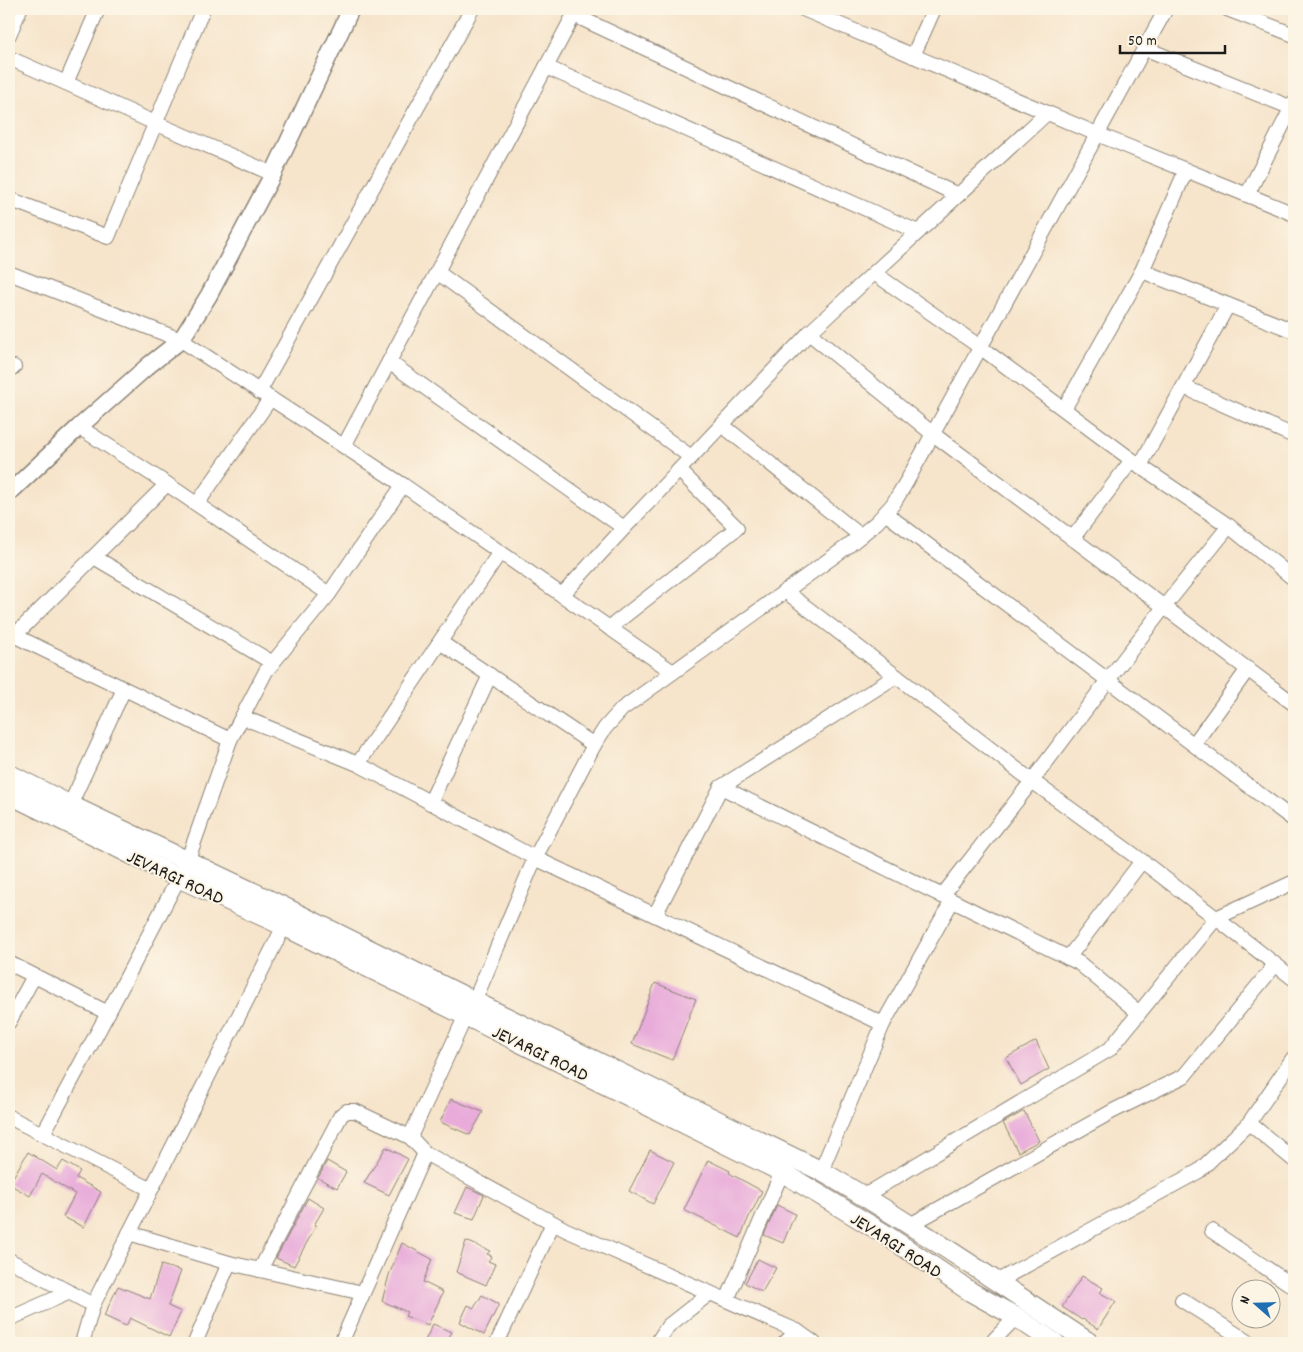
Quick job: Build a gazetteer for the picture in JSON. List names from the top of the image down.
{
  "streets": {
    "main road": ["JEVARGI ROAD"]
  },
  "scale_bar": "50 m",
  "north": "left"
}
